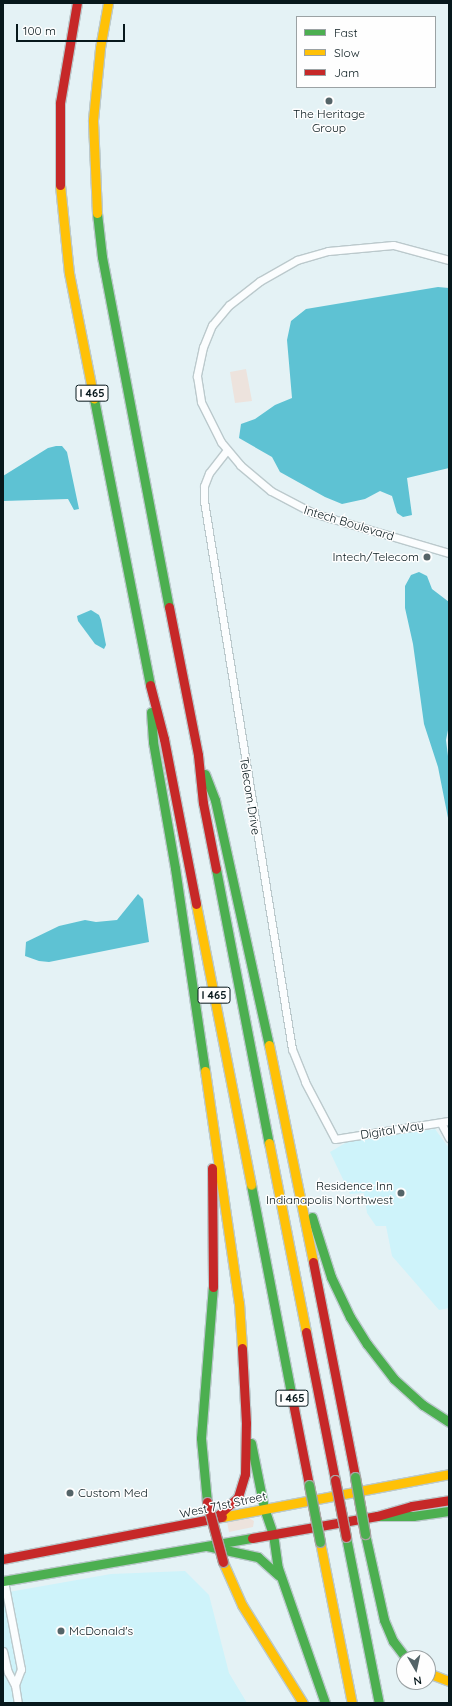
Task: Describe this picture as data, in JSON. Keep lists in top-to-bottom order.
{
  "streets": {
    "main road": ["I 465", "West 71st Street"],
    "street": ["Intech Boulevard", "Telecom Drive", "Digital Way"]
  },
  "crossings": [
    ["Intech Boulevard", "Telecom Drive"],
    ["Telecom Drive", "Digital Way"]
  ],
  "places": [
    "The Heritage Group",
    "Intech/Telecom",
    "Residence Inn Indianapolis Northwest",
    "Custom Med",
    "McDonald's"
  ],
  "legend": ["Fast", "Slow", "Jam"],
  "scale_bar": "100 m",
  "north": "bottom"
}
